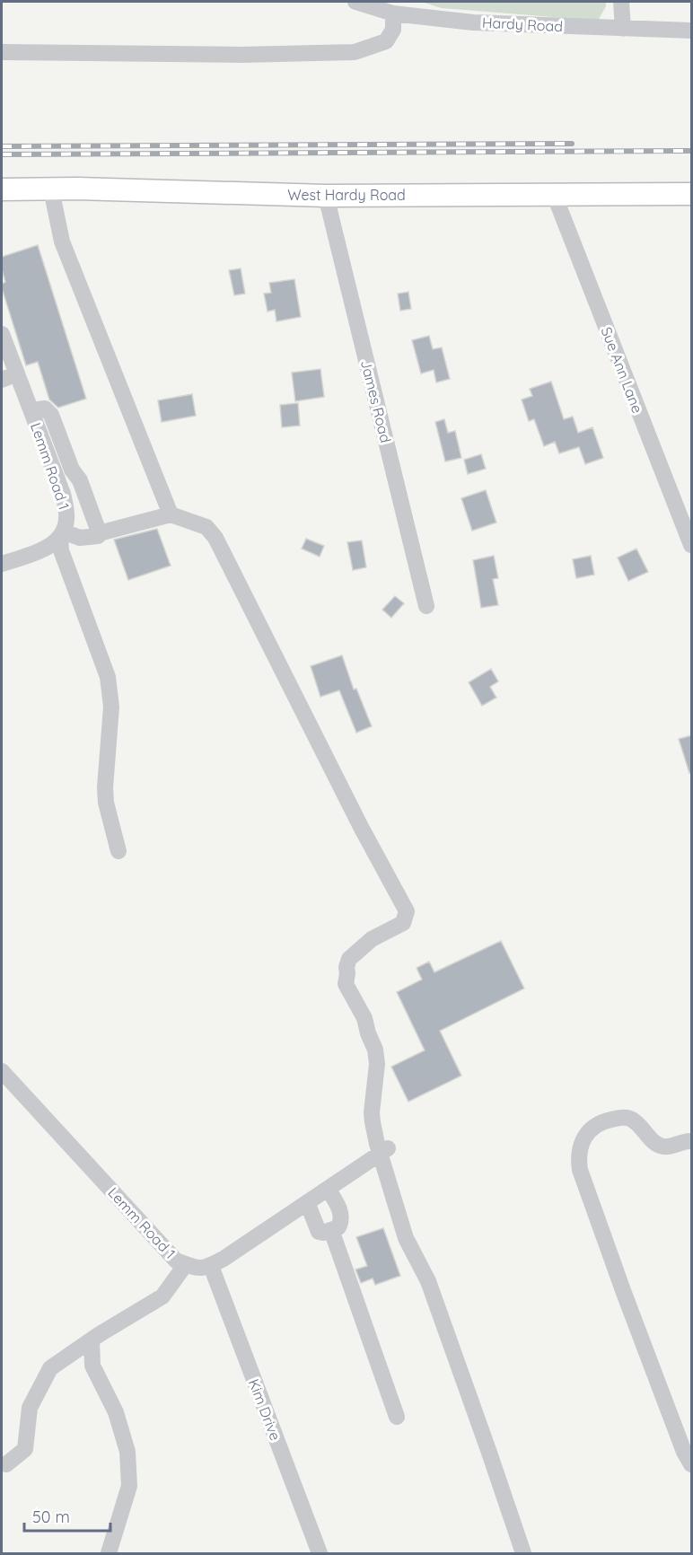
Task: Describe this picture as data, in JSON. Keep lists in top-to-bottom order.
{
  "streets": {
    "main road": ["West Hardy Road"],
    "street": [
      "Hardy Road",
      "Sue Ann Lane",
      "James Road",
      "Lemm Road 1",
      "Kim Drive"
    ]
  },
  "crossings": [
    ["West Hardy Road", "Sue Ann Lane"],
    ["West Hardy Road", "James Road"],
    ["Lemm Road 1", "Kim Drive"]
  ],
  "scale_bar": "50 m"
}
